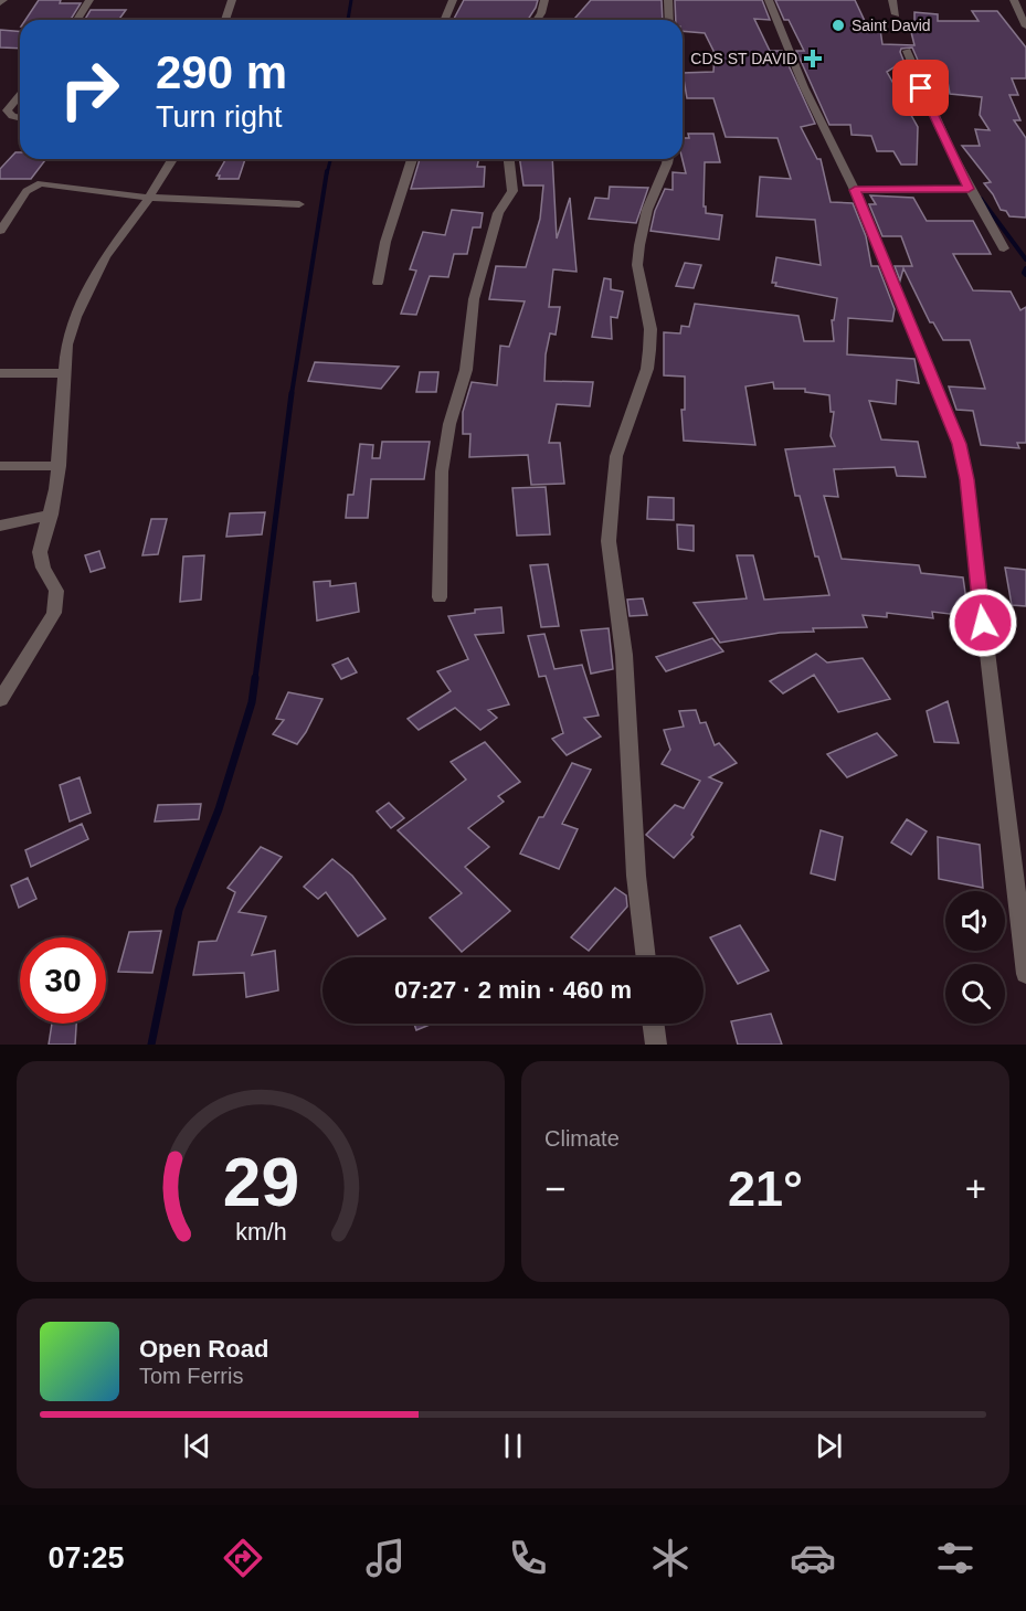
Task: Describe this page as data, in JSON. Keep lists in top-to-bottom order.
{
  "places": {
    "other": ["Saint David"],
    "health": ["CDS ST DAVID"]
  },
  "page": {
    "turn": ["290 m", "Turn right"],
    "limit": "30",
    "trip": "07:27 · 2 min · 460 m",
    "tile": "Climate",
    "heat": ["−", "21°", "+"],
    "song": ["Open Road", "Tom Ferris"],
    "tabs": "07:25",
    "gauge": ["29", "km/h"]
  }
}
